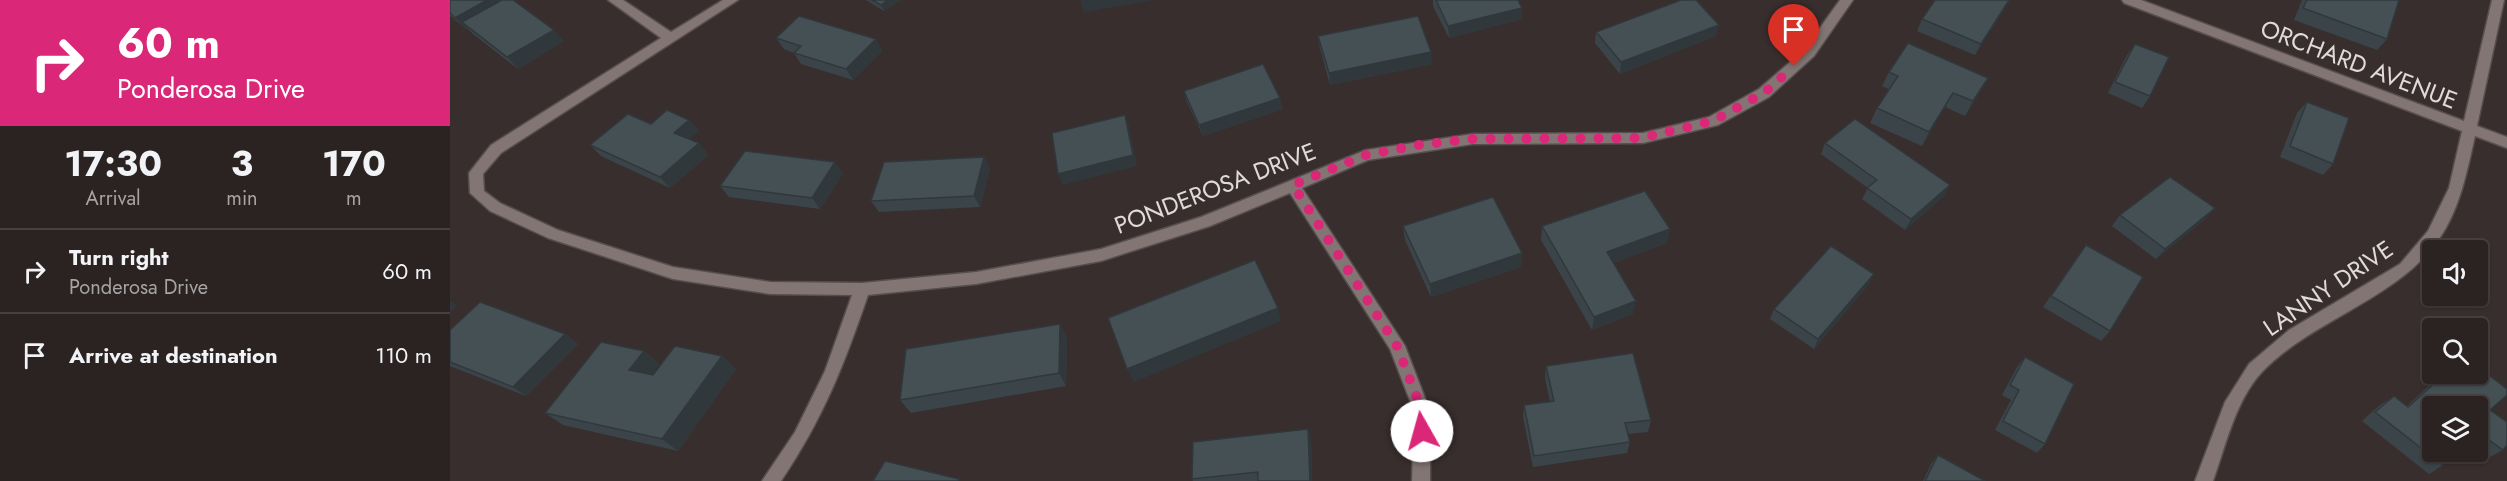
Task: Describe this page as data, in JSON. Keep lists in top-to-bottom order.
{
  "streets": {
    "street": ["ORCHARD AVENUE", "PONDEROSA DRIVE", "LANNY DRIVE"]
  },
  "crossings": [
    ["ORCHARD AVENUE", "LANNY DRIVE"]
  ],
  "page": {
    "turn": ["60 m", "Ponderosa Drive"],
    "eta": [
      "17:30",
      "Arrival",
      "3",
      "min",
      "170",
      "m"
    ],
    "list": [
      {
        "name": "Turn right",
        "note": "Ponderosa Drive",
        "value": "60 m"
      },
      {
        "name": "Arrive at destination",
        "value": "110 m"
      }
    ]
  }
}
